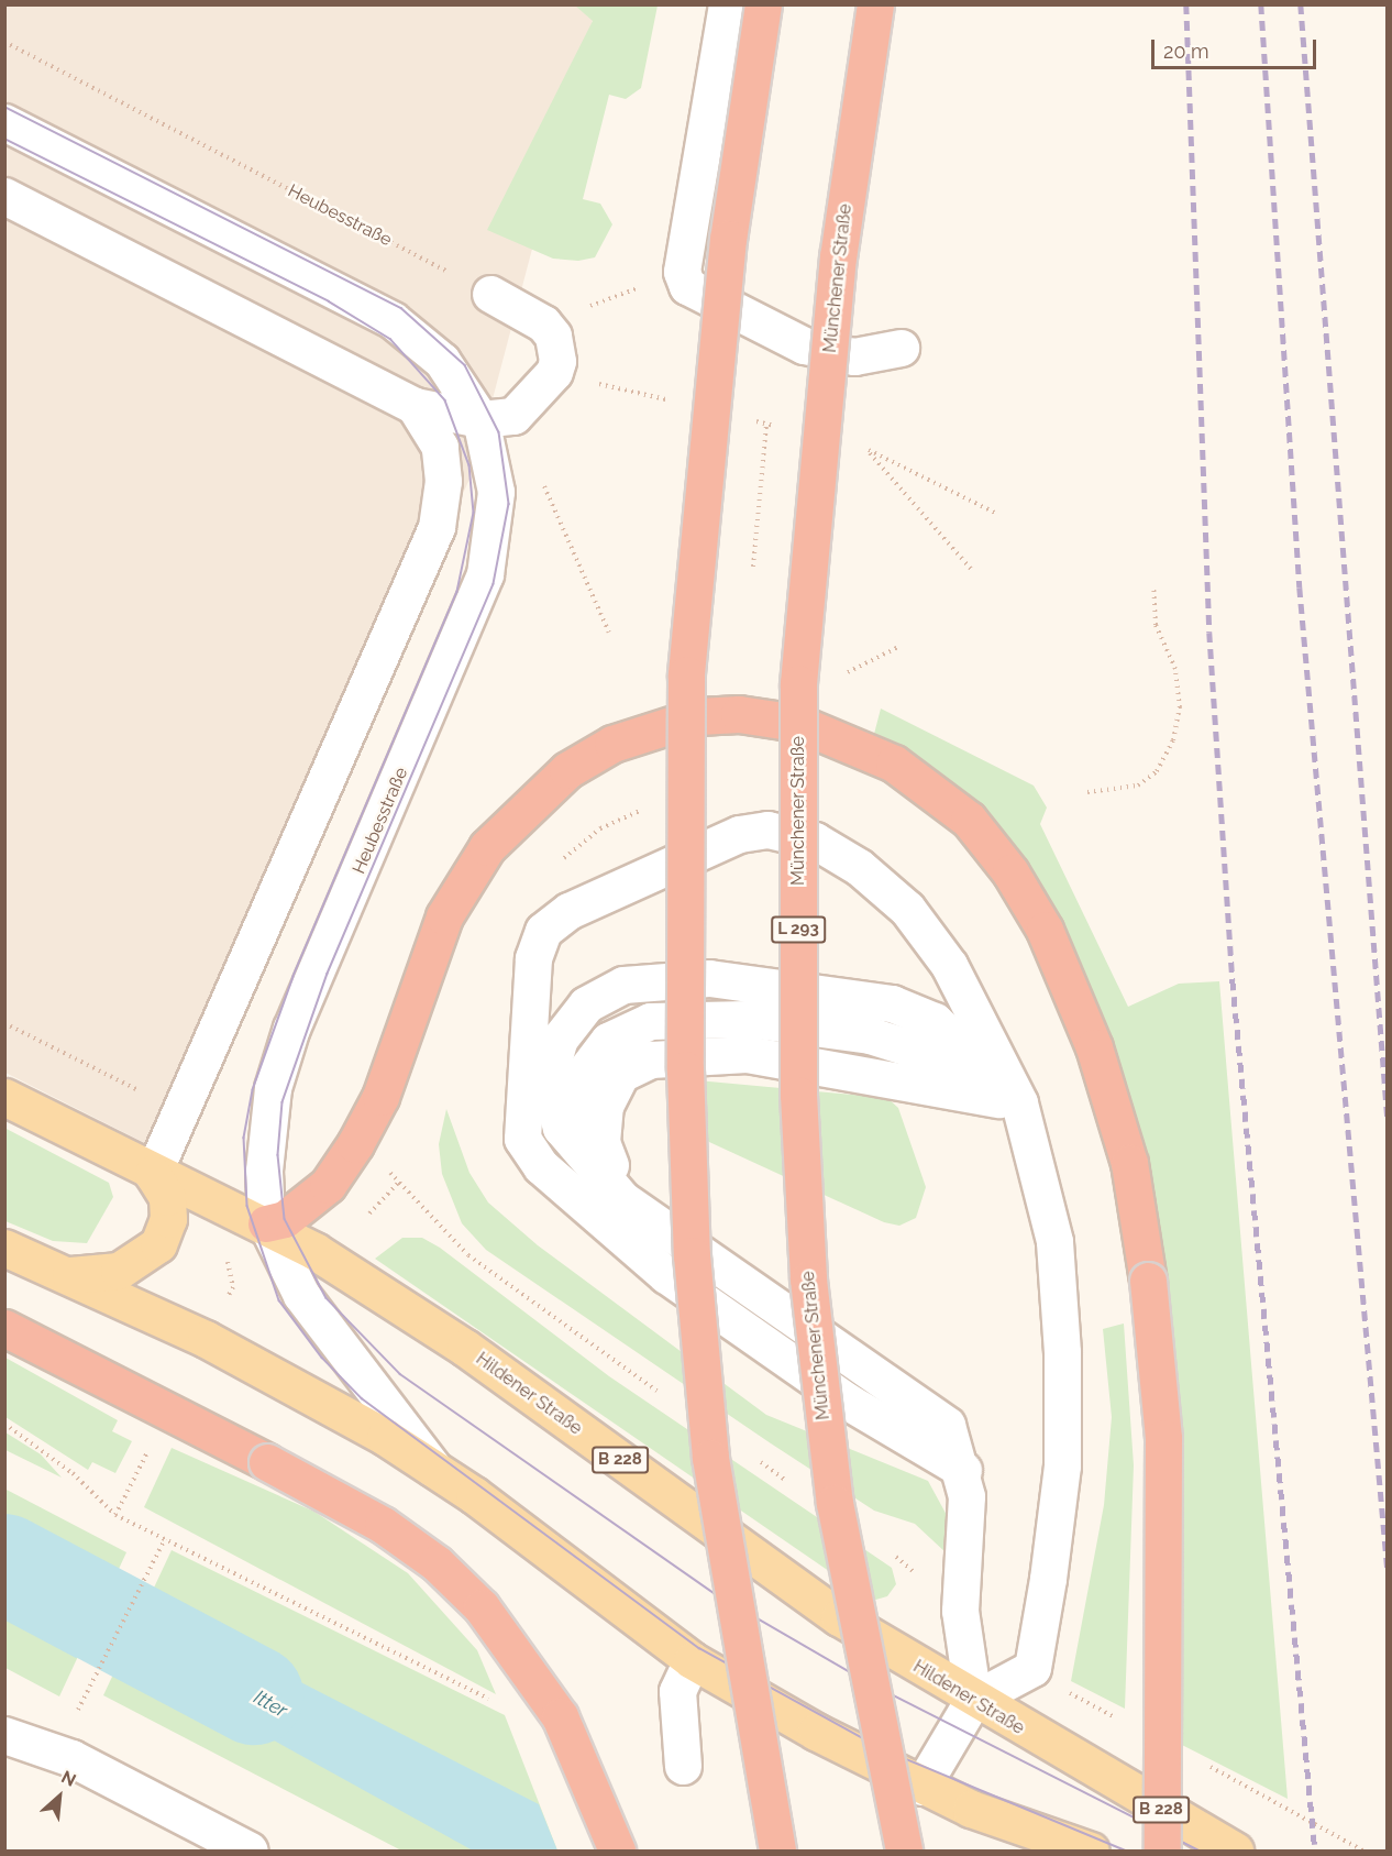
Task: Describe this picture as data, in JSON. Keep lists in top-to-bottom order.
{
  "streets": {
    "highway": ["Münchener Straße", "L 293"],
    "main road": ["Hildener Straße", "B 228"],
    "street": ["Heubesstraße"]
  },
  "crossings": [
    ["Heubesstraße", "Hildener Straße"]
  ],
  "water": ["Itter"],
  "scale_bar": "20 m",
  "north": "top right"
}
